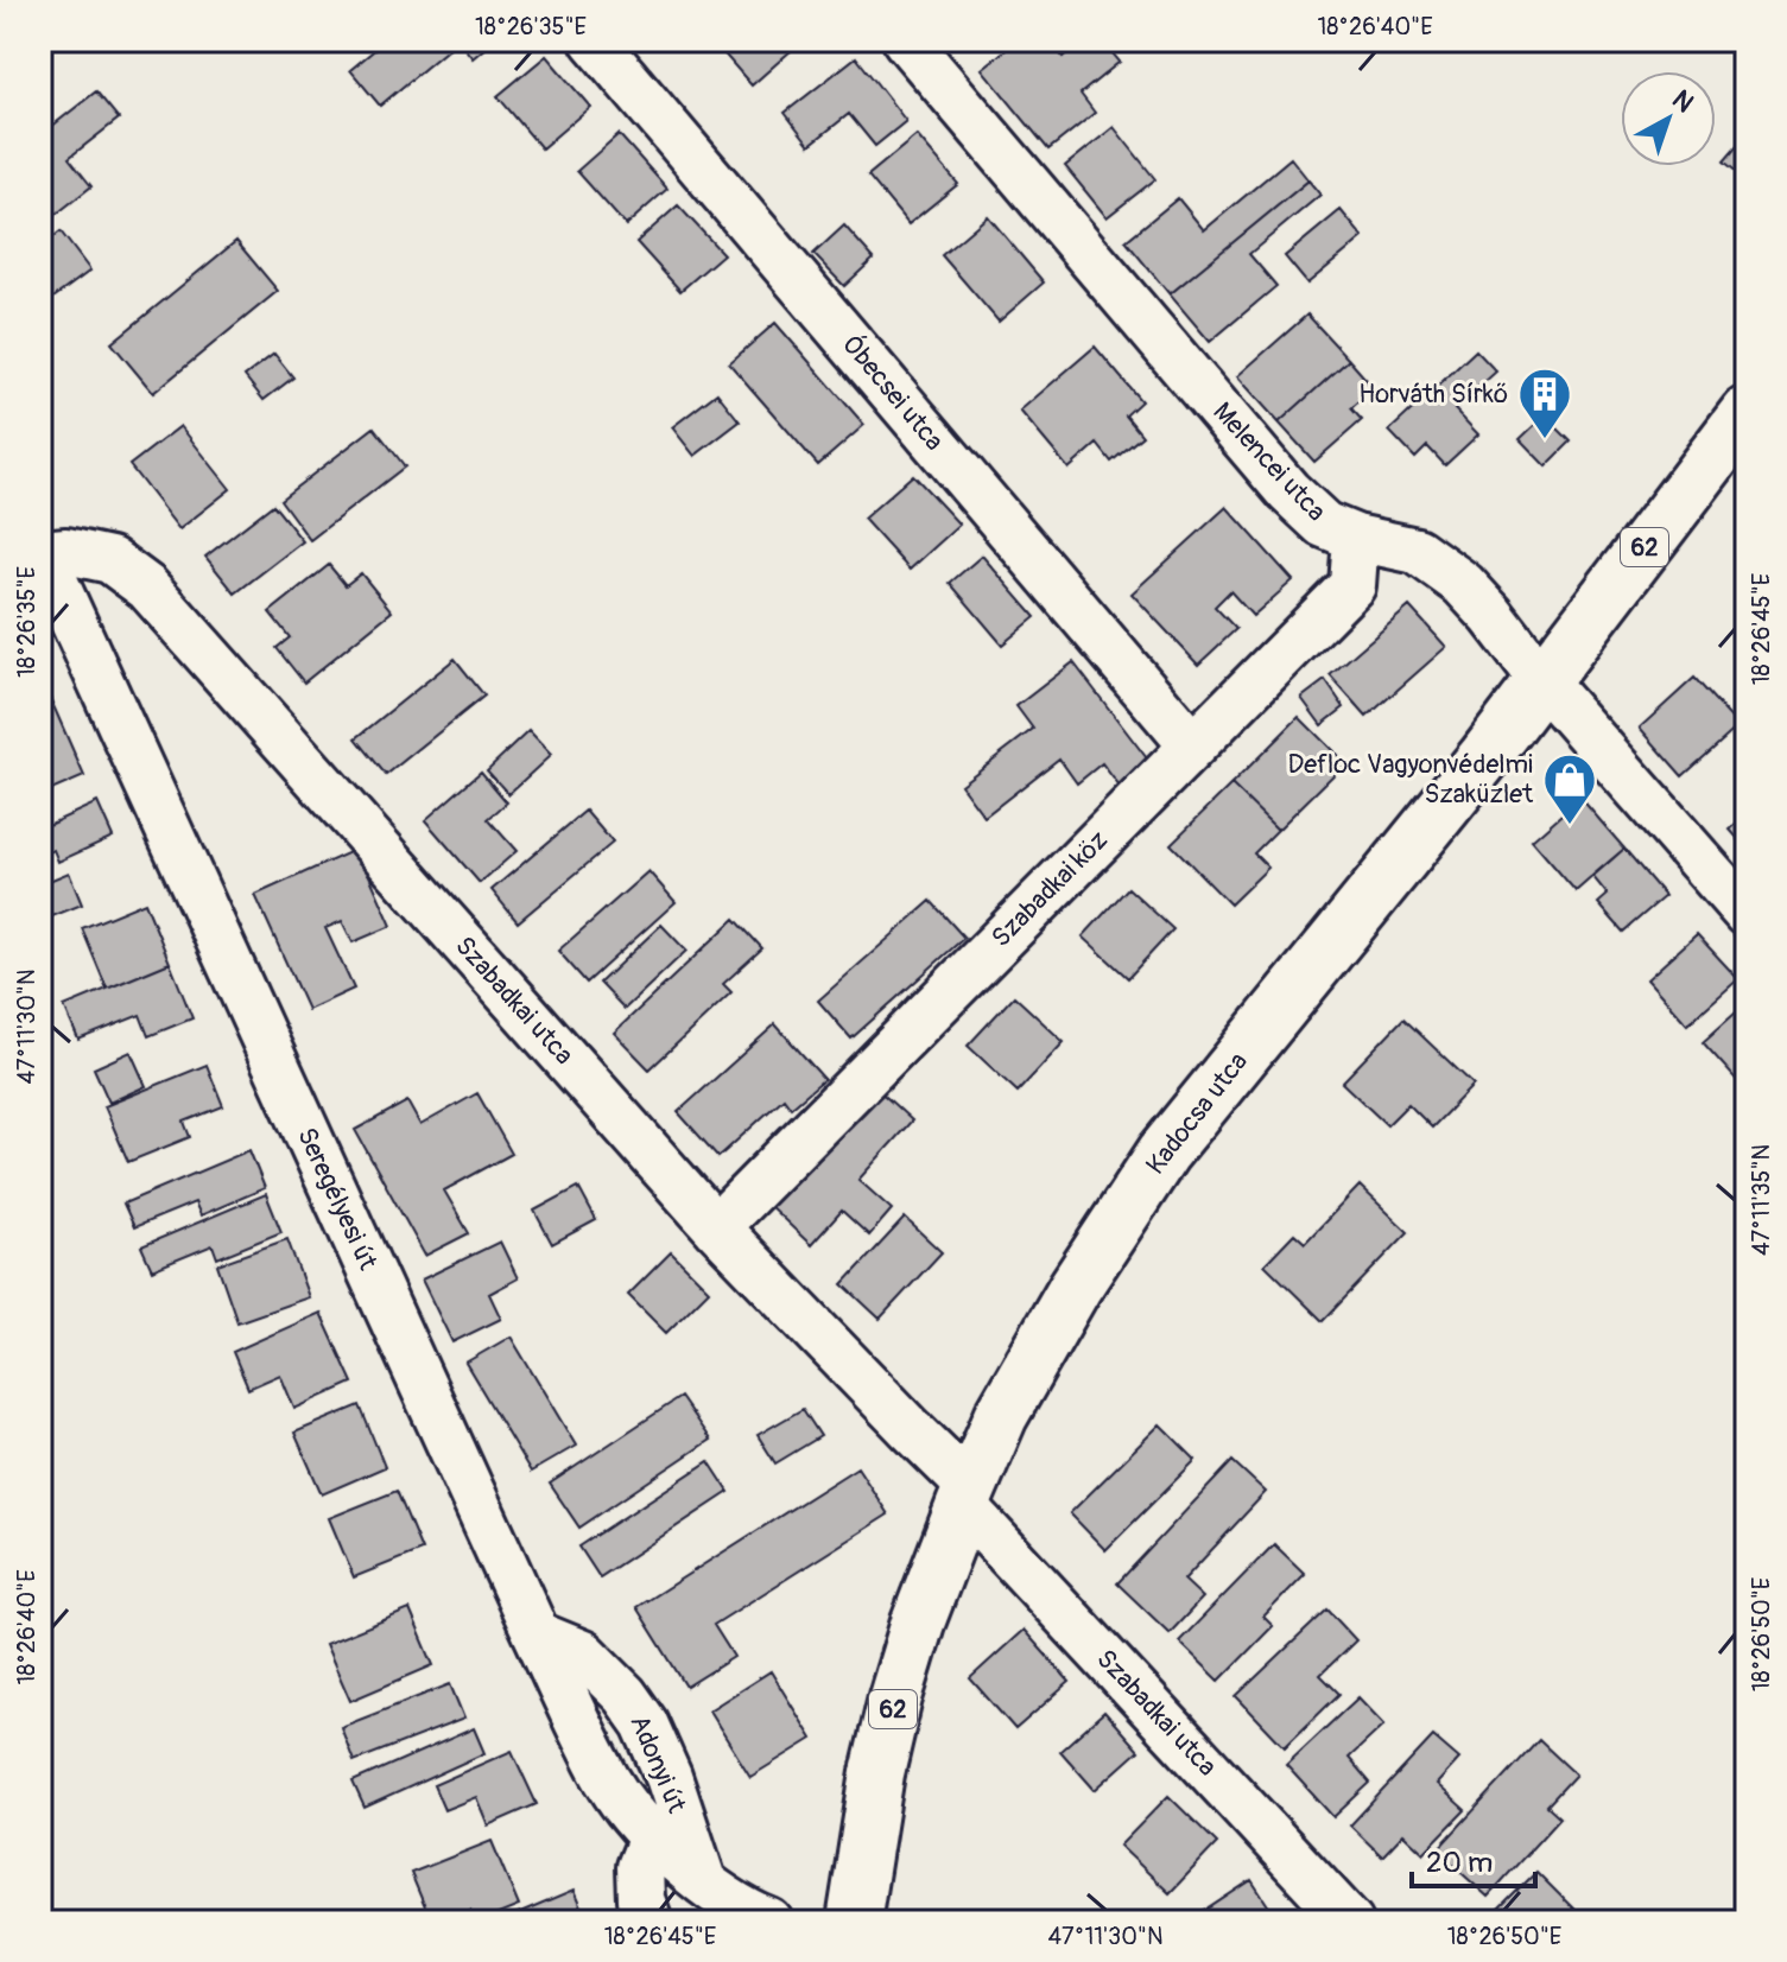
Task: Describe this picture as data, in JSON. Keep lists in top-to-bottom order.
{
  "streets": {
    "main road": ["62", "Kadocsa utca"],
    "street": [
      "Óbecsei utca",
      "Melencei utca",
      "Szabadkai köz",
      "Szabadkai utca",
      "Seregélyesi út",
      "Adonyi út"
    ]
  },
  "crossings": [
    ["Óbecsei utca", "Szabadkai köz"],
    ["Melencei utca", "Szabadkai köz"],
    ["Melencei utca", "Kadocsa utca"],
    ["Szabadkai köz", "Szabadkai utca"],
    ["Szabadkai utca", "Kadocsa utca"],
    ["Szabadkai utca", "Seregélyesi út"],
    ["Seregélyesi út", "Adonyi út"]
  ],
  "places": {
    "building": ["Horváth Sírkő"],
    "shop": ["Defloc Vagyonvédelmi Szaküzlet"]
  },
  "scale_bar": "20 m",
  "north": "top right",
  "coordinates": [
    "18°26'35\"E",
    "18°26'40\"E",
    "18°26'45\"E",
    "47°11'30\"N",
    "47°11'35\"N",
    "18°26'50\"E"
  ]
}
